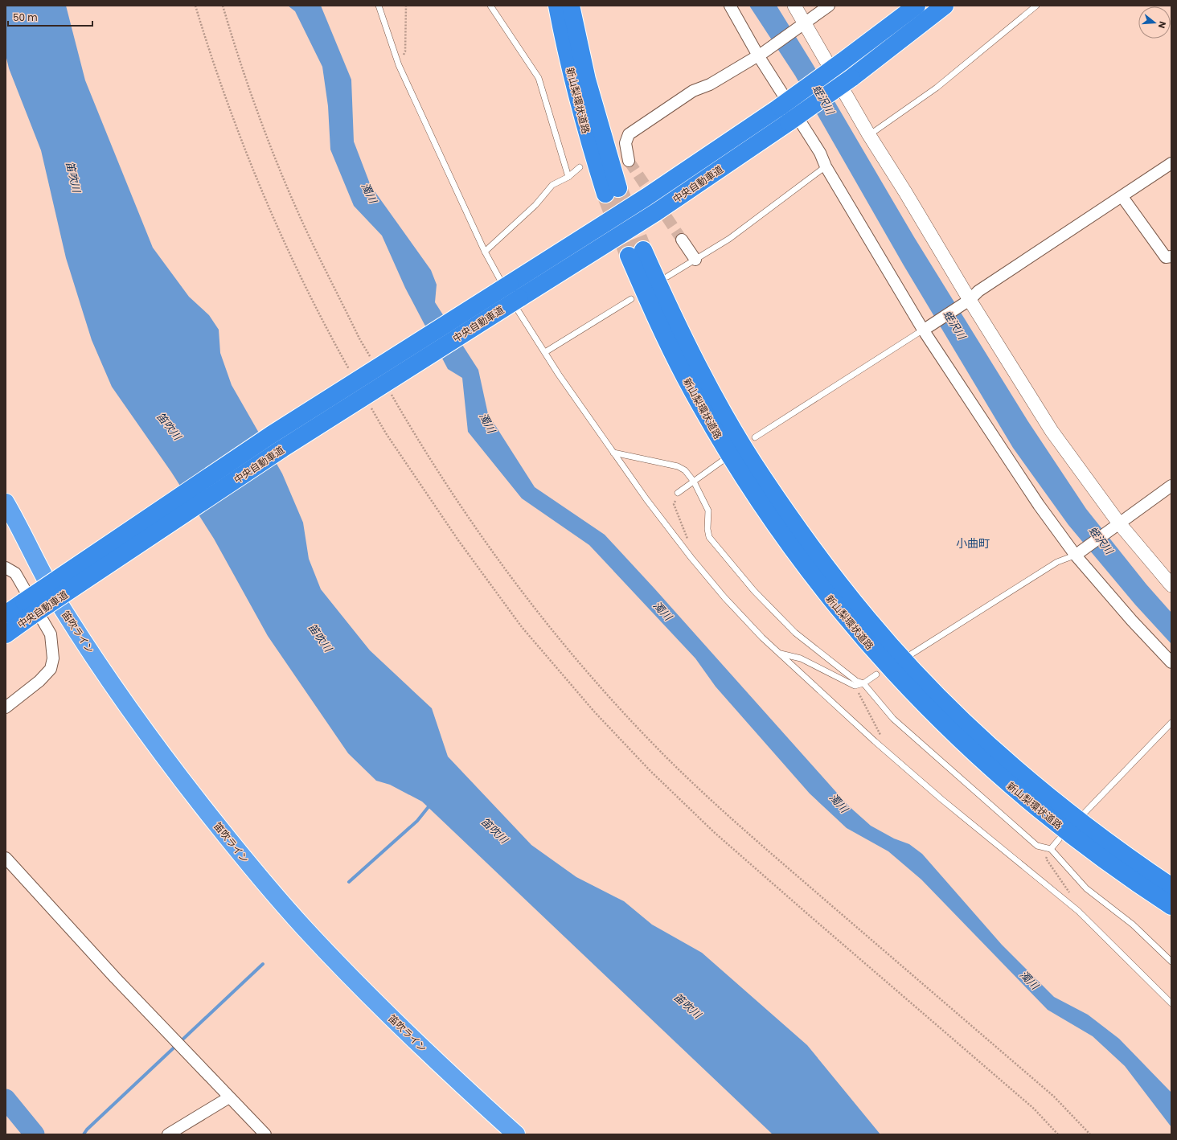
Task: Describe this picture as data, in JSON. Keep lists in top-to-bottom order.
{
  "streets": {
    "highway": ["新山梨環状道路", "中央自動車道", "笛吹ライン"]
  },
  "districts": ["小曲町"],
  "water": ["蛭沢川", "笛吹川", "濁川"],
  "scale_bar": "50 m",
  "north": "right"
}
